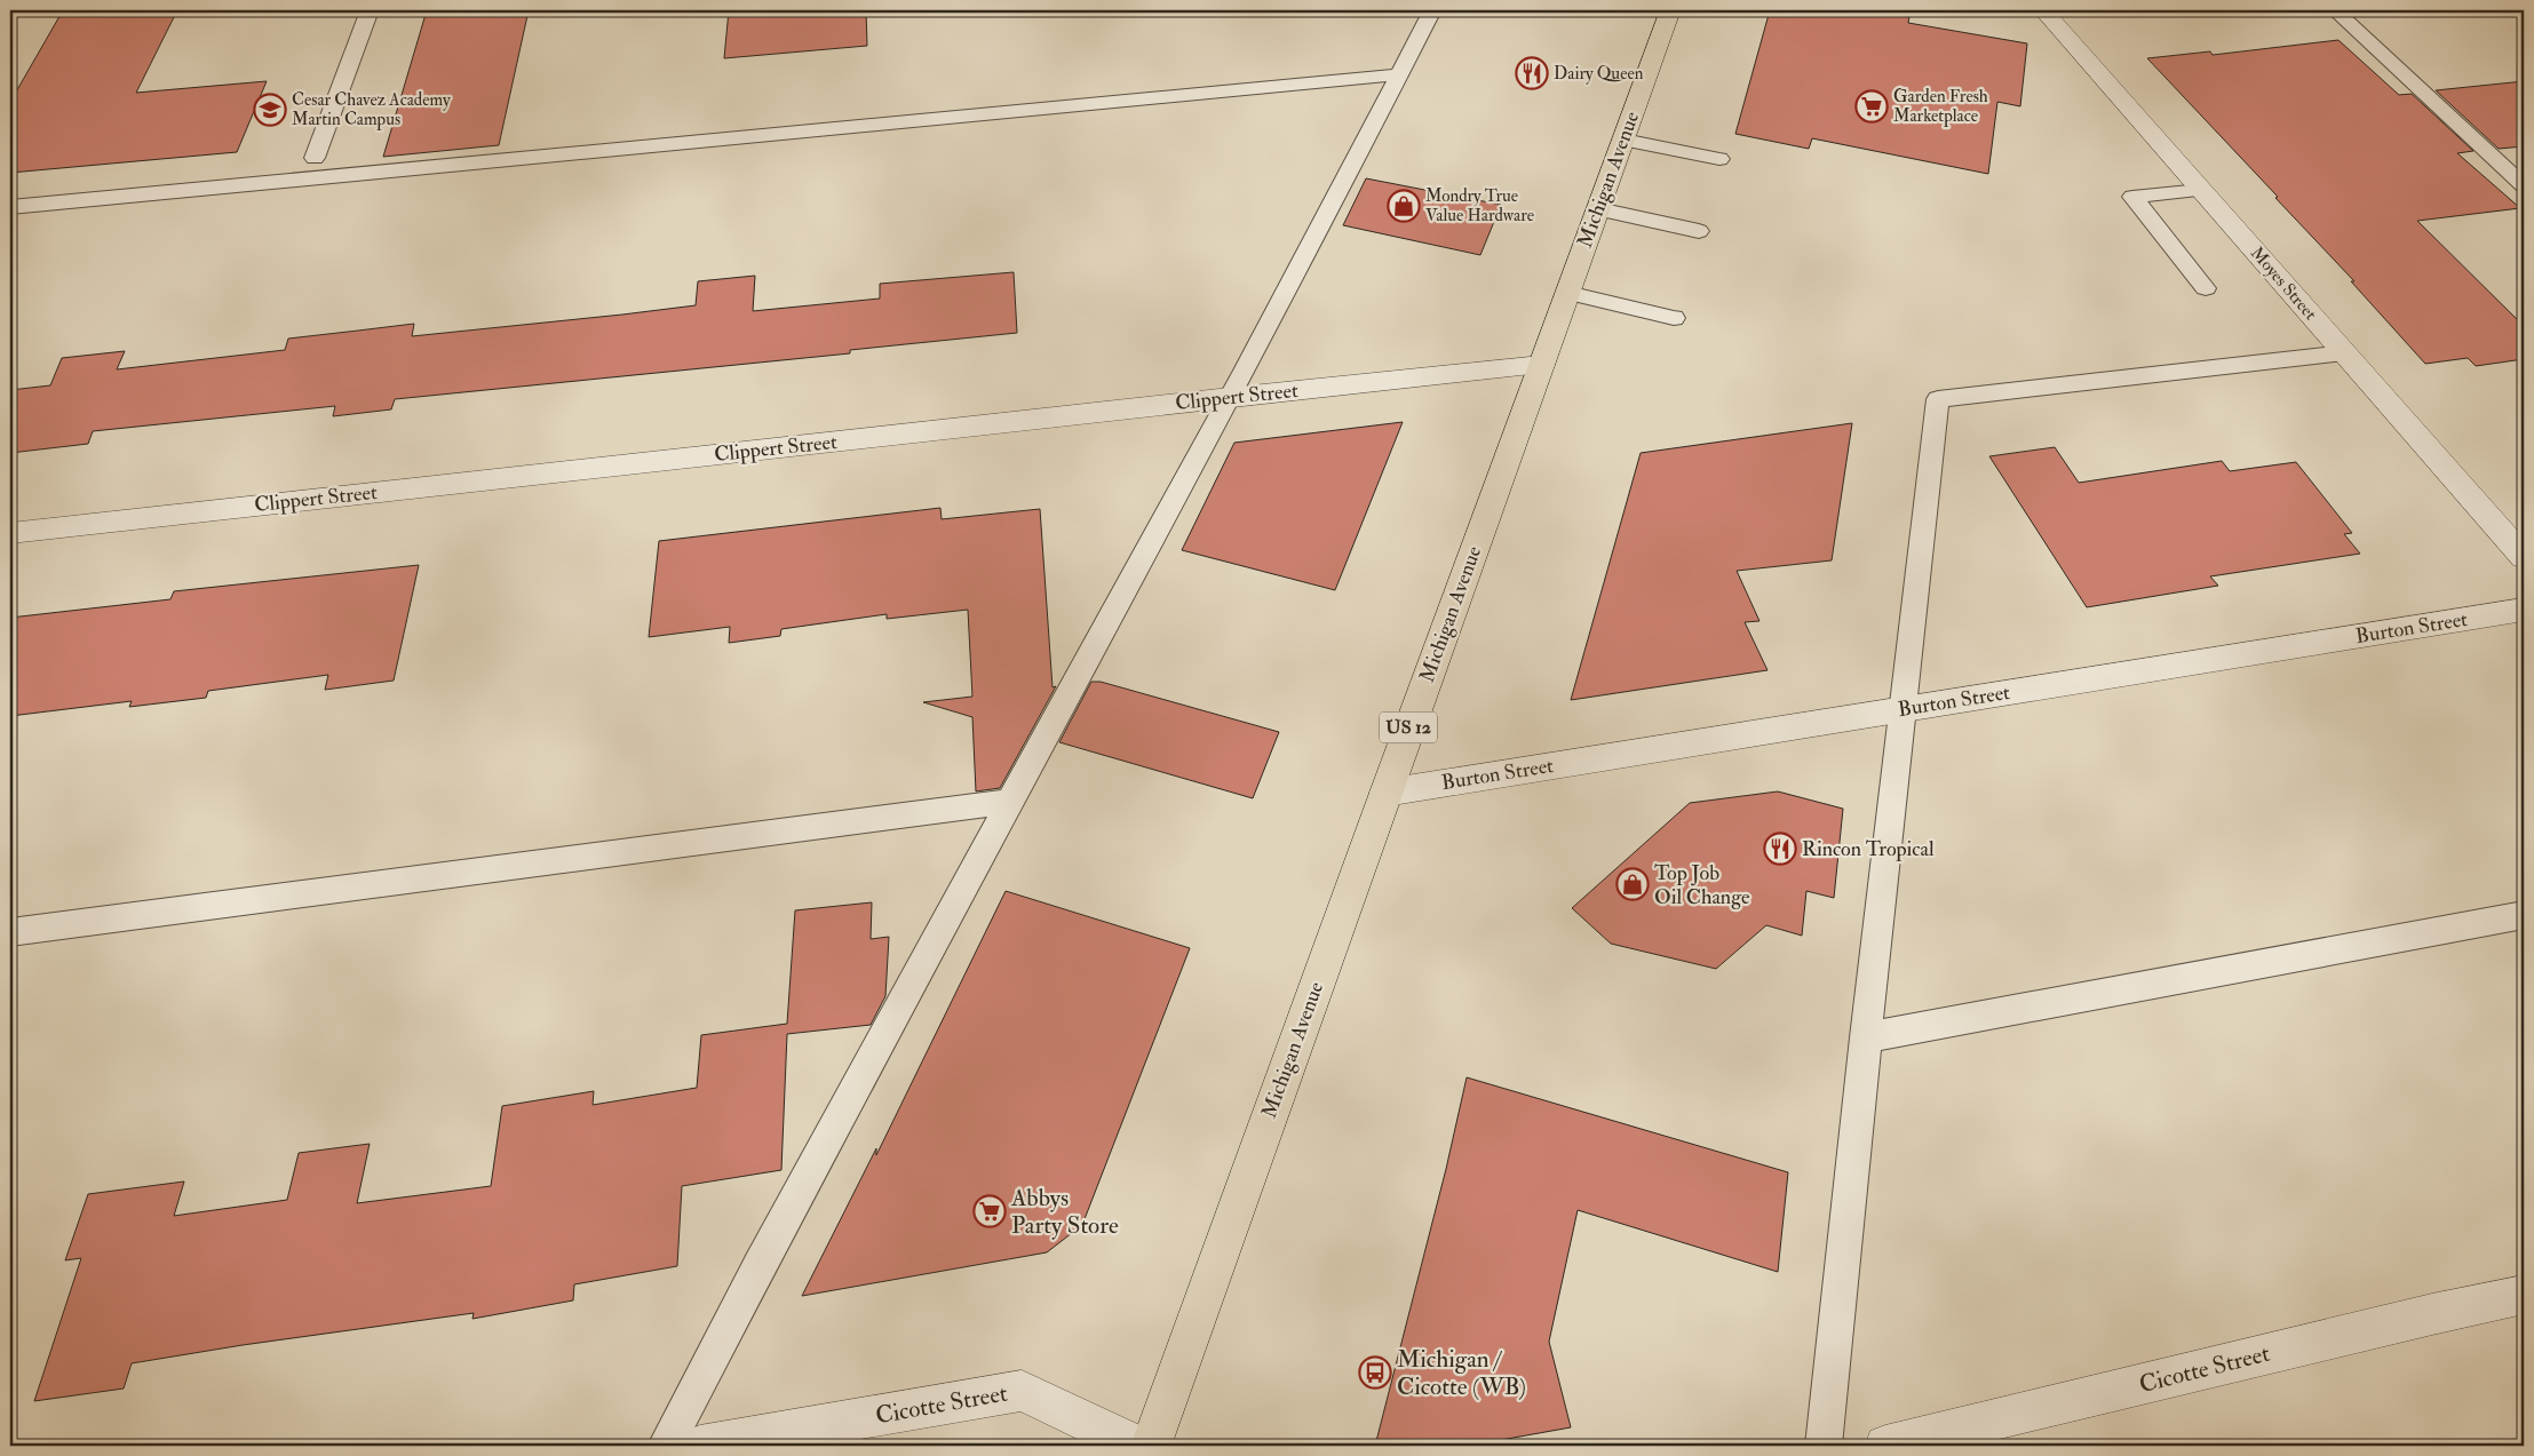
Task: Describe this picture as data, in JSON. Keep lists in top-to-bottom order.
{
  "streets": {
    "main road": ["Michigan Avenue", "US 12"],
    "street": [
      "Moyes Street",
      "Clippert Street",
      "Burton Street",
      "Cicotte Street"
    ]
  },
  "crossings": [
    ["Michigan Avenue", "Clippert Street"],
    ["Michigan Avenue", "Burton Street"]
  ],
  "places": {
    "restaurant": ["Dairy Queen", "Rincon Tropical"],
    "supermarket": ["Garden Fresh Marketplace", "Abbys Party Store"],
    "school or university": ["Cesar Chavez Academy Martin Campus"],
    "shop": ["Mondry True Value Hardware", "Top Job Oil Change"],
    "bus stop": ["Michigan / Cicotte (WB)"]
  }
}
